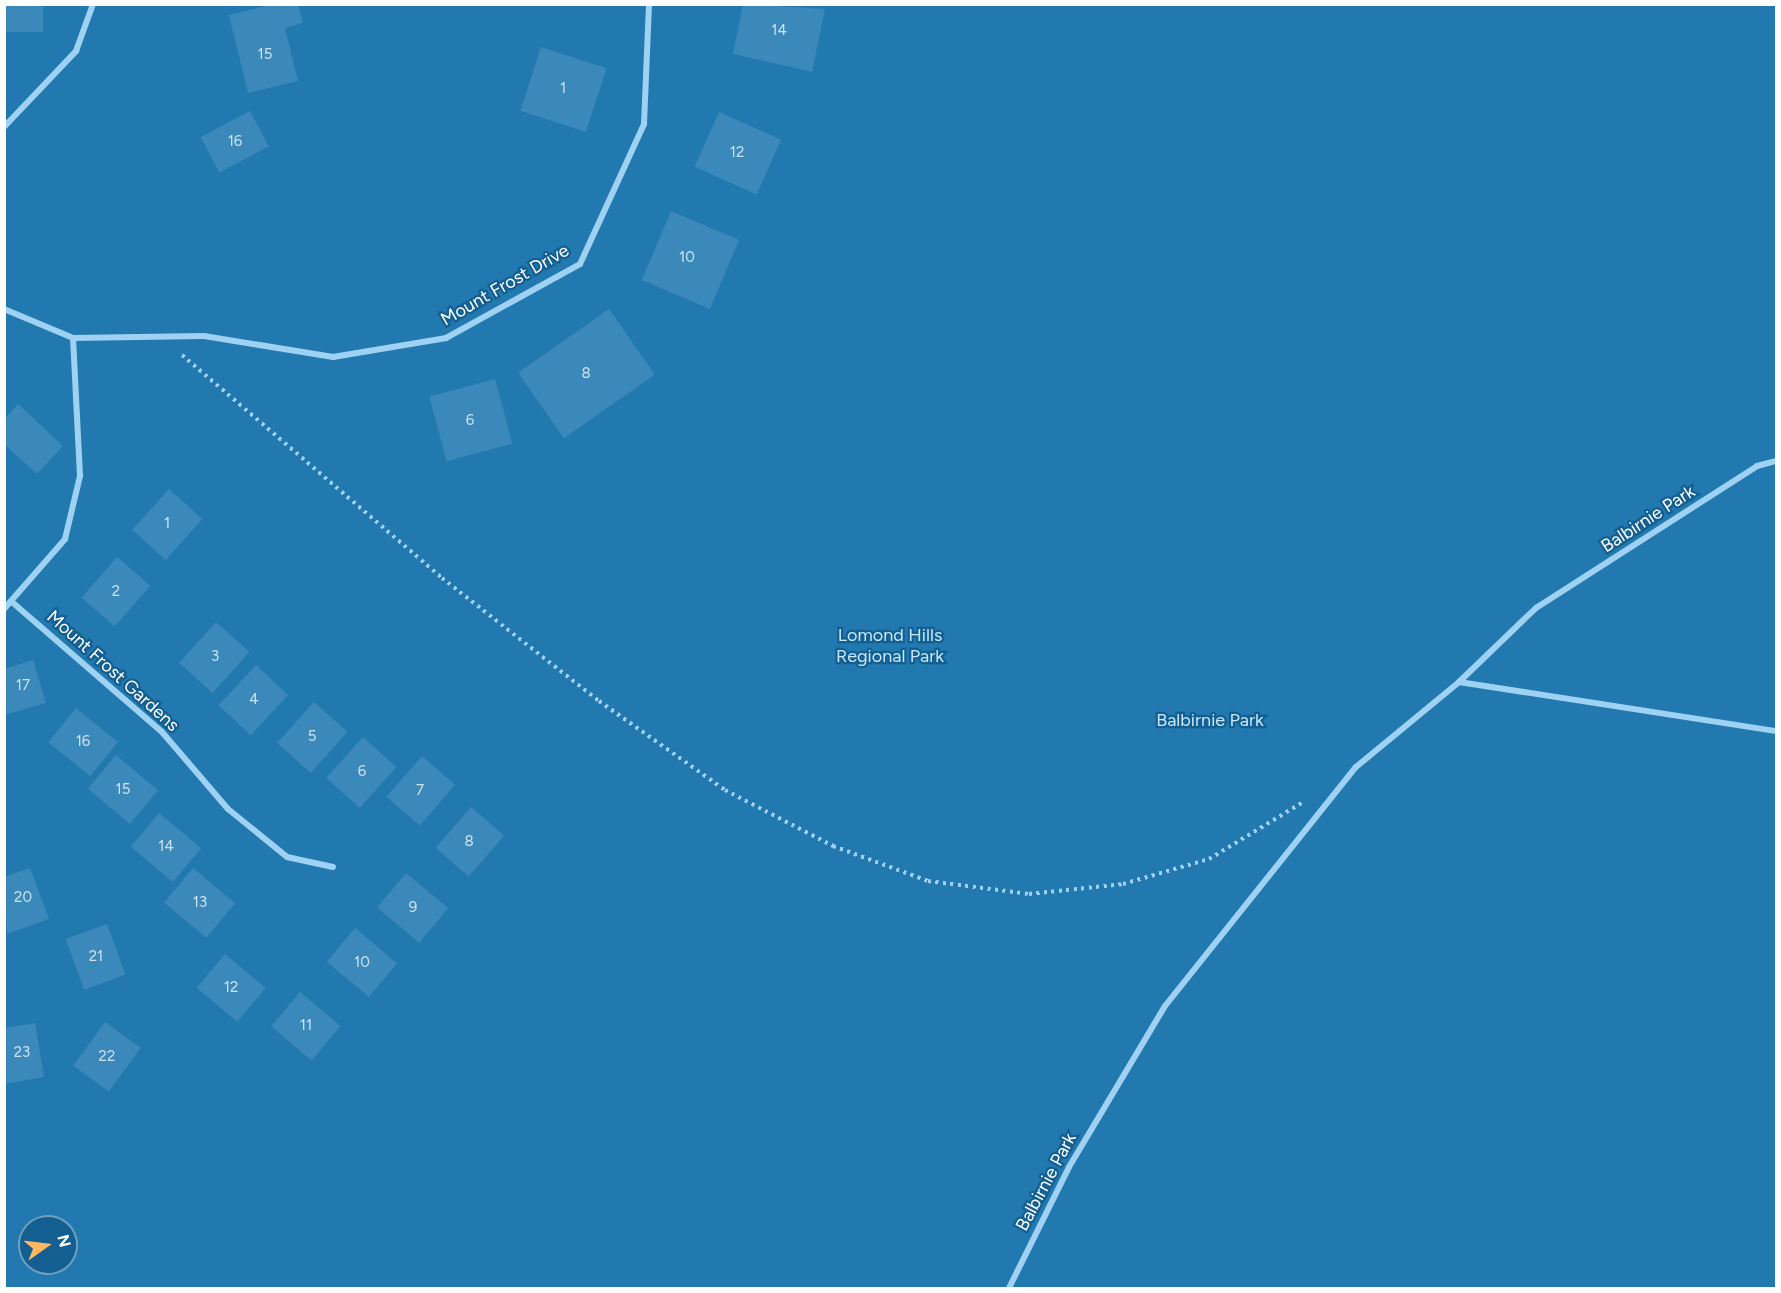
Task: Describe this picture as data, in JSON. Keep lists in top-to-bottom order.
{
  "streets": {
    "street": ["Mount Frost Drive", "Balbirnie Park", "Mount Frost Gardens"]
  },
  "parks": ["Lomond Hills Regional Park", "Balbirnie Park"],
  "house_numbers": [
    "14",
    "15",
    "1",
    "16",
    "12",
    "10",
    "8",
    "6",
    "1",
    "2",
    "3",
    "17",
    "4",
    "5",
    "16",
    "6",
    "15",
    "7",
    "8",
    "14",
    "20",
    "13",
    "9",
    "21",
    "10",
    "12",
    "11",
    "23",
    "22"
  ],
  "north": "right"
}
